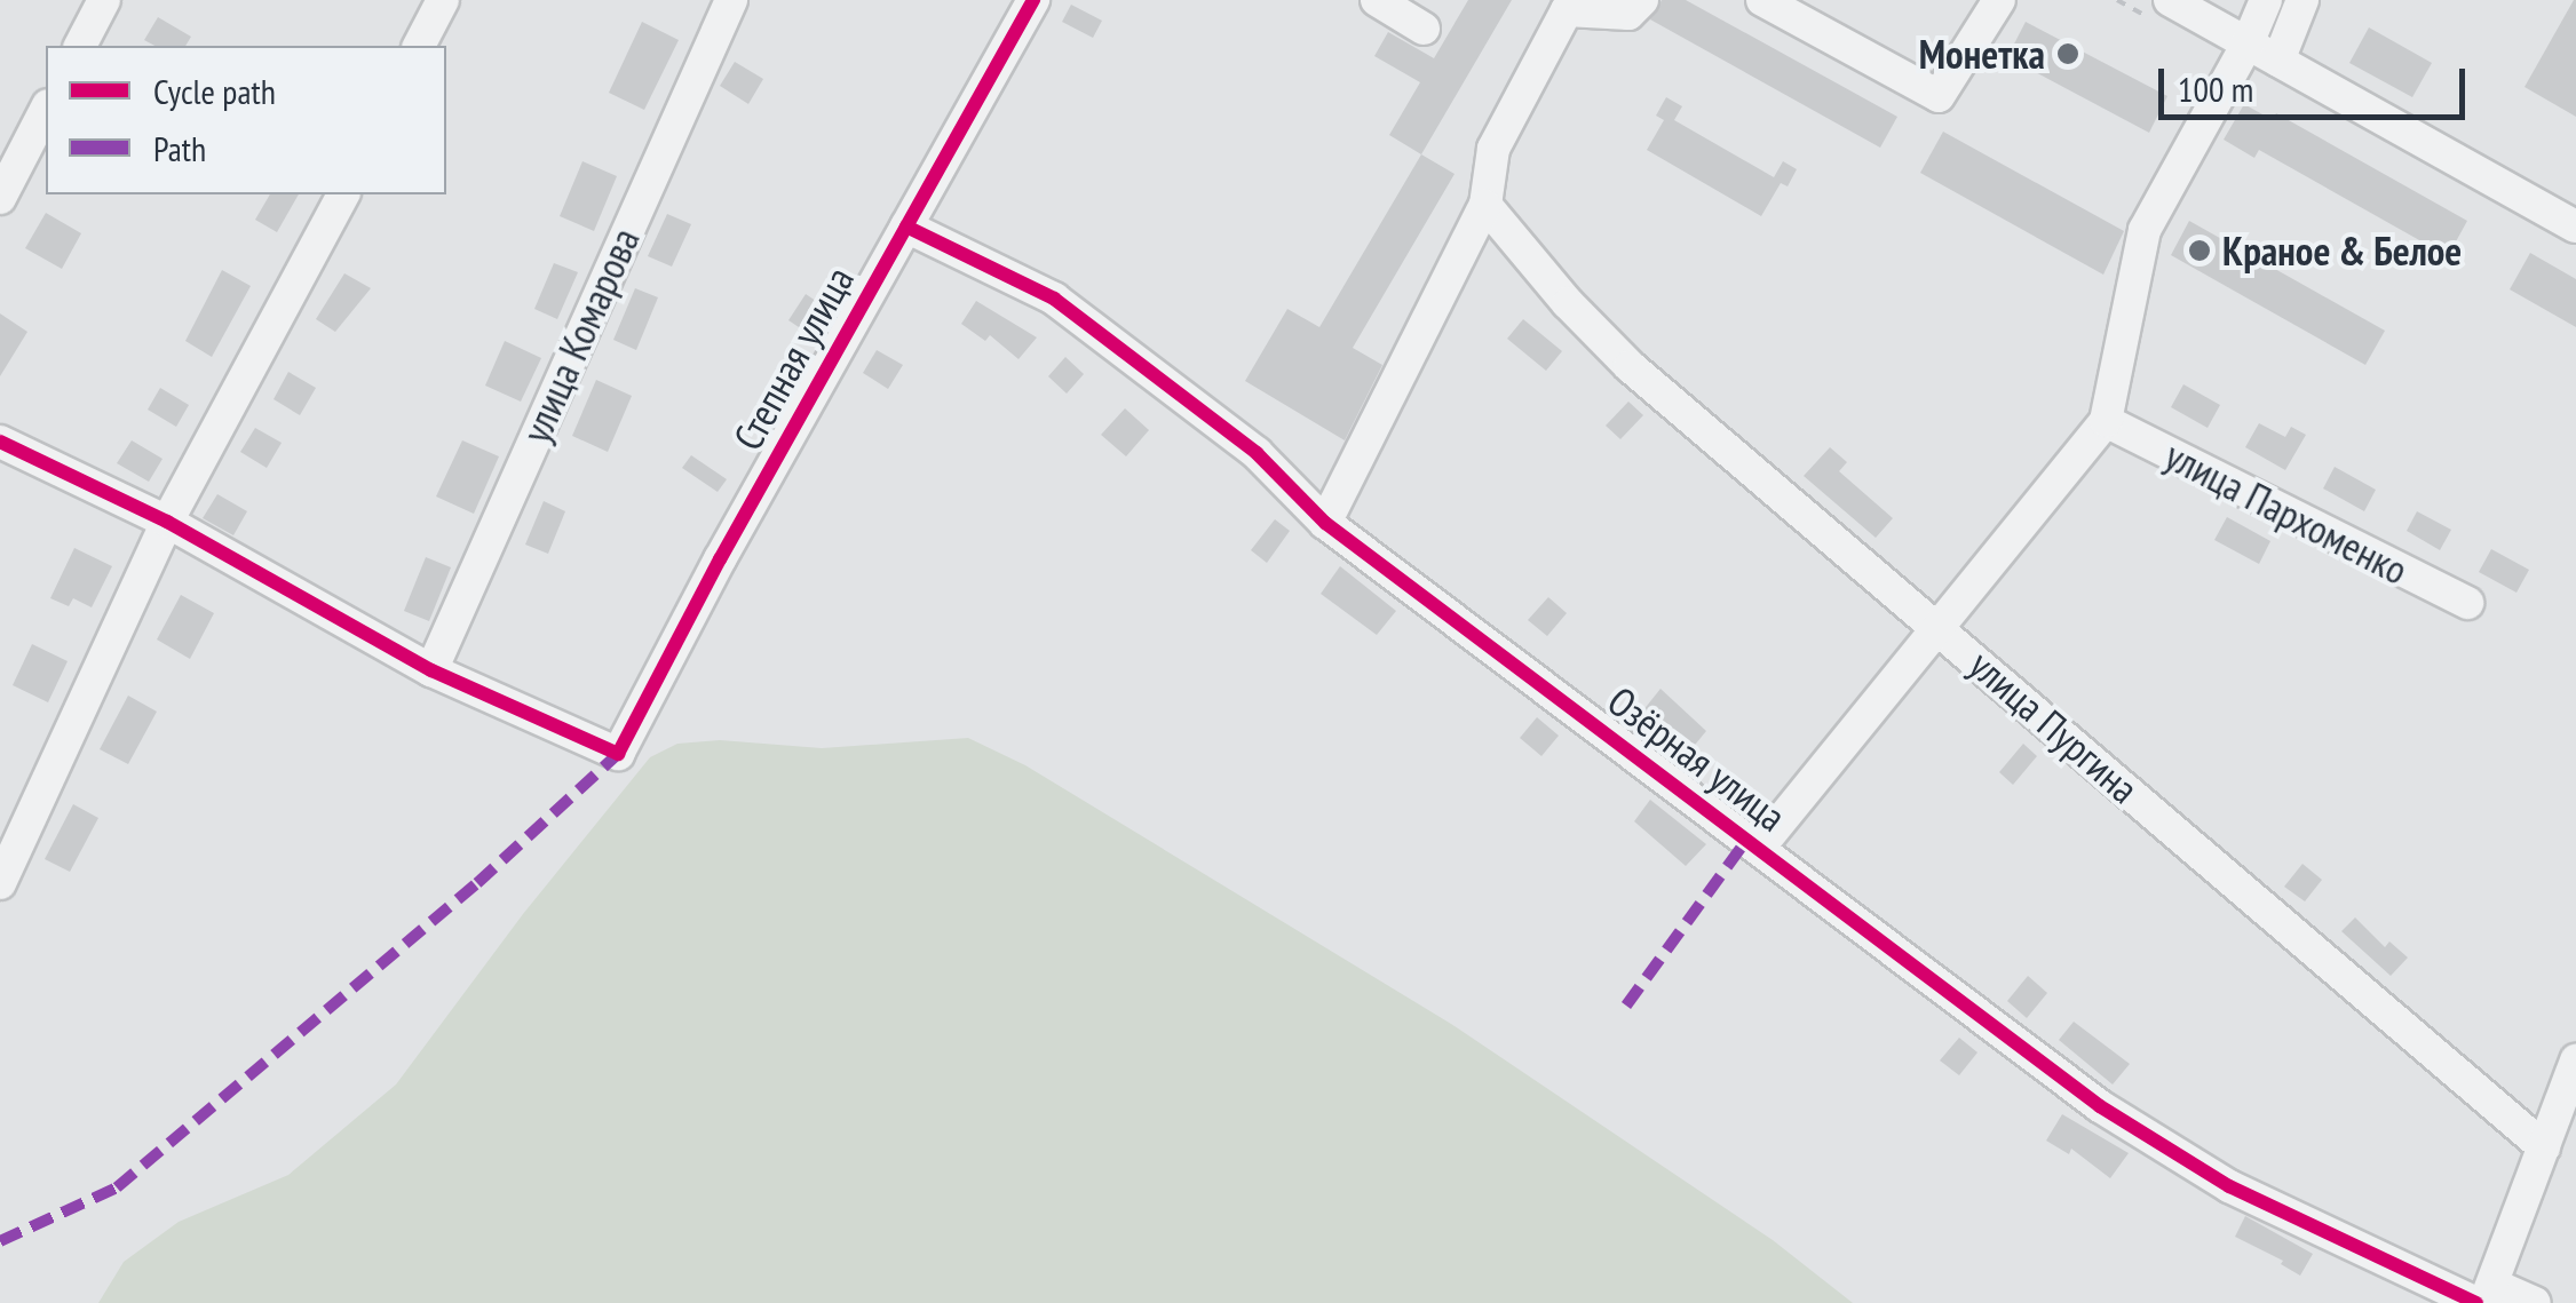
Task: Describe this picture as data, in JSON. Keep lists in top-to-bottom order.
{
  "streets": {
    "street": [
      "улица Комарова",
      "Степная улица",
      "улица Пархоменко",
      "улица Пургина",
      "Озёрная улица"
    ]
  },
  "crossings": [
    ["улица Комарова", "Степная улица"],
    ["Степная улица", "Озёрная улица"]
  ],
  "places": ["Монетка", "Краное & Белое"],
  "legend": ["Cycle path", "Path"],
  "scale_bar": "100 m"
}
